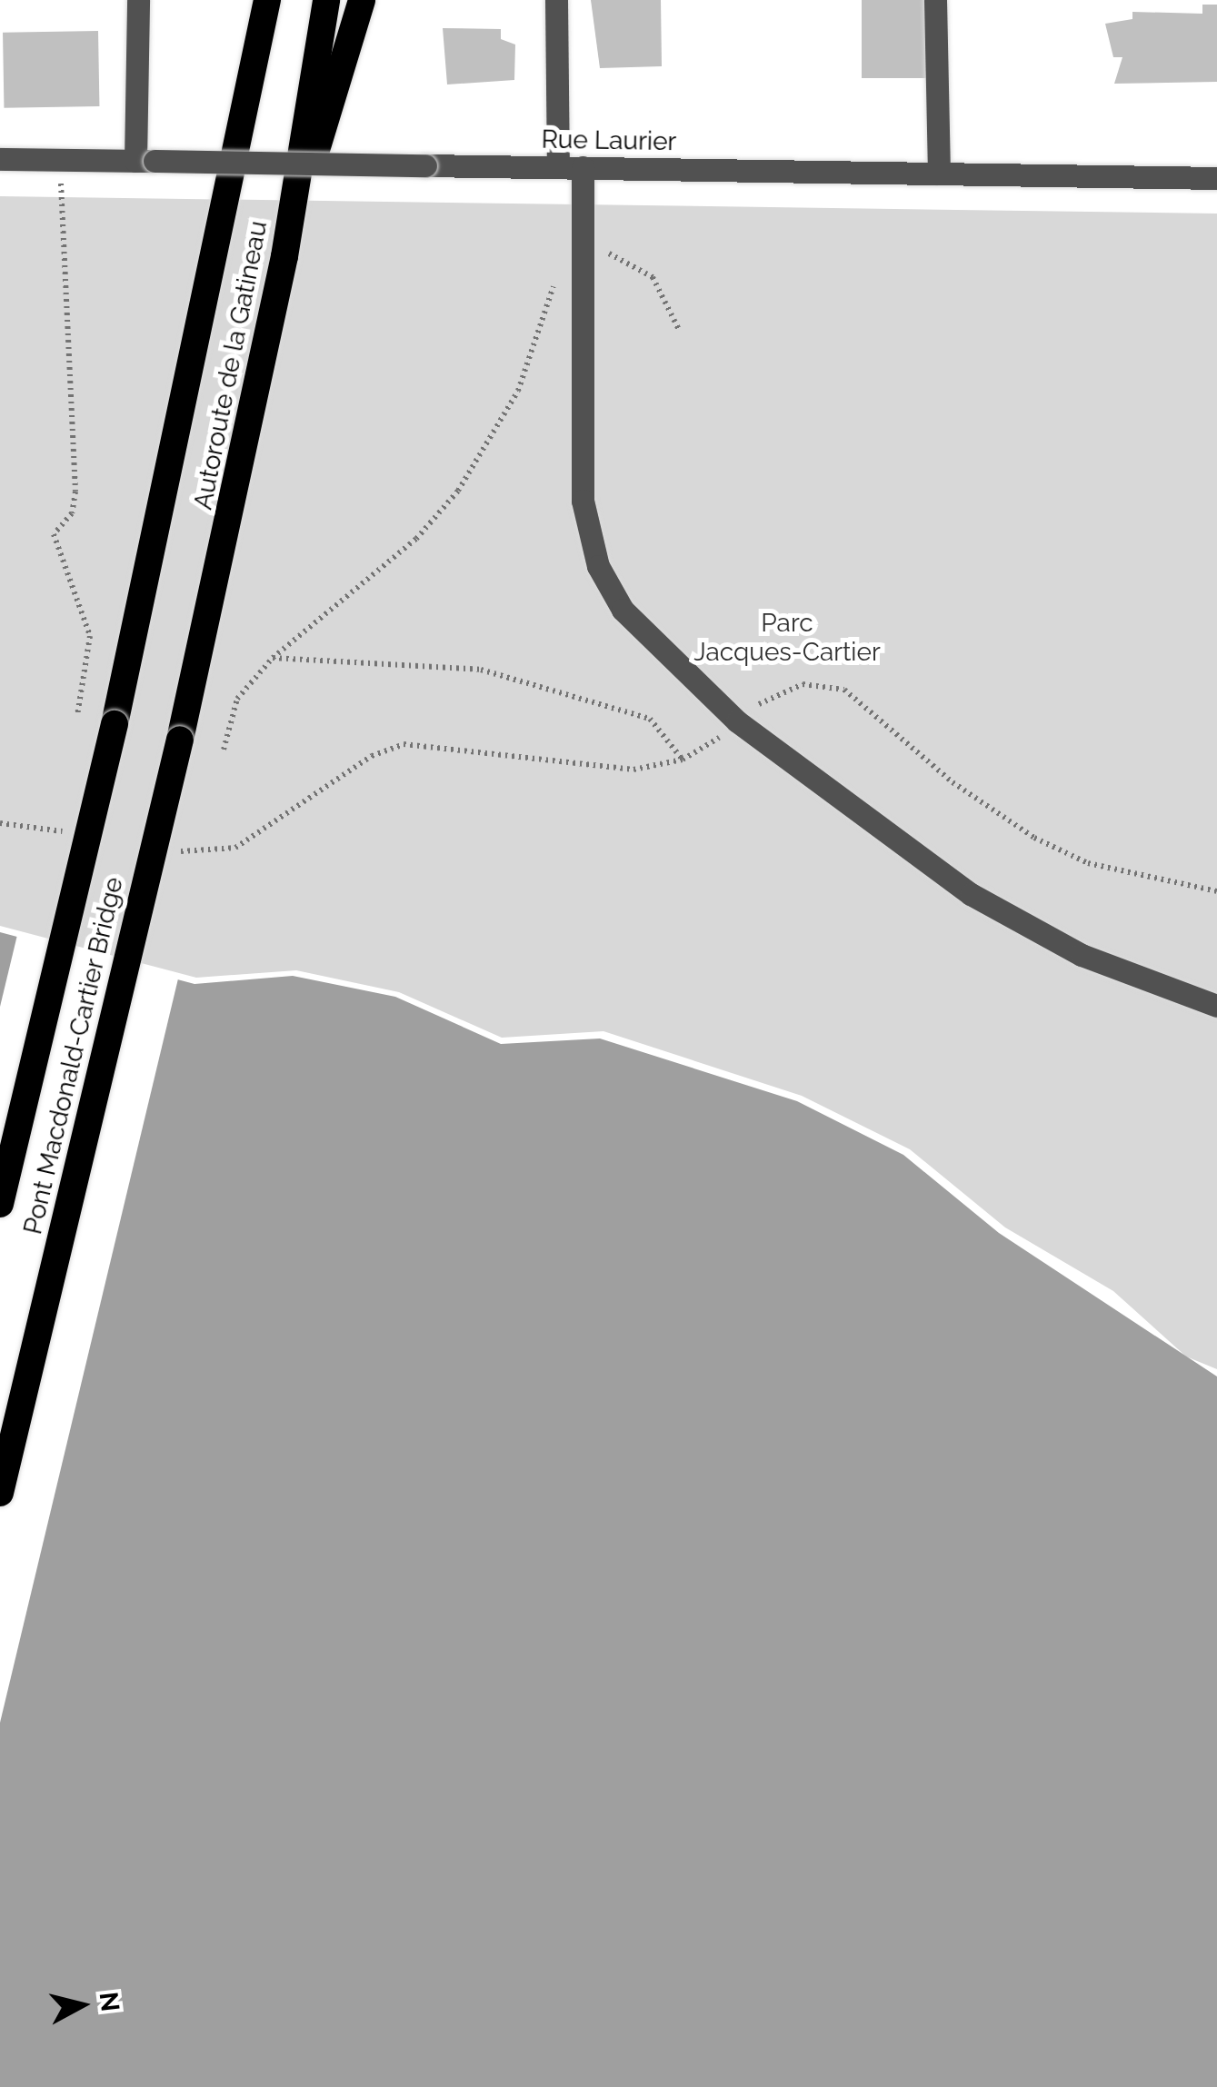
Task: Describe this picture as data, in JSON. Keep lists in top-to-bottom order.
{
  "streets": {
    "highway": ["Autoroute de la Gatineau", "Pont Macdonald-Cartier Bridge"],
    "street": ["Rue Laurier"]
  },
  "crossings": [
    ["Autoroute de la Gatineau", "Pont Macdonald-Cartier Bridge"]
  ],
  "parks": ["Parc Jacques-Cartier"],
  "north": "right"
}
